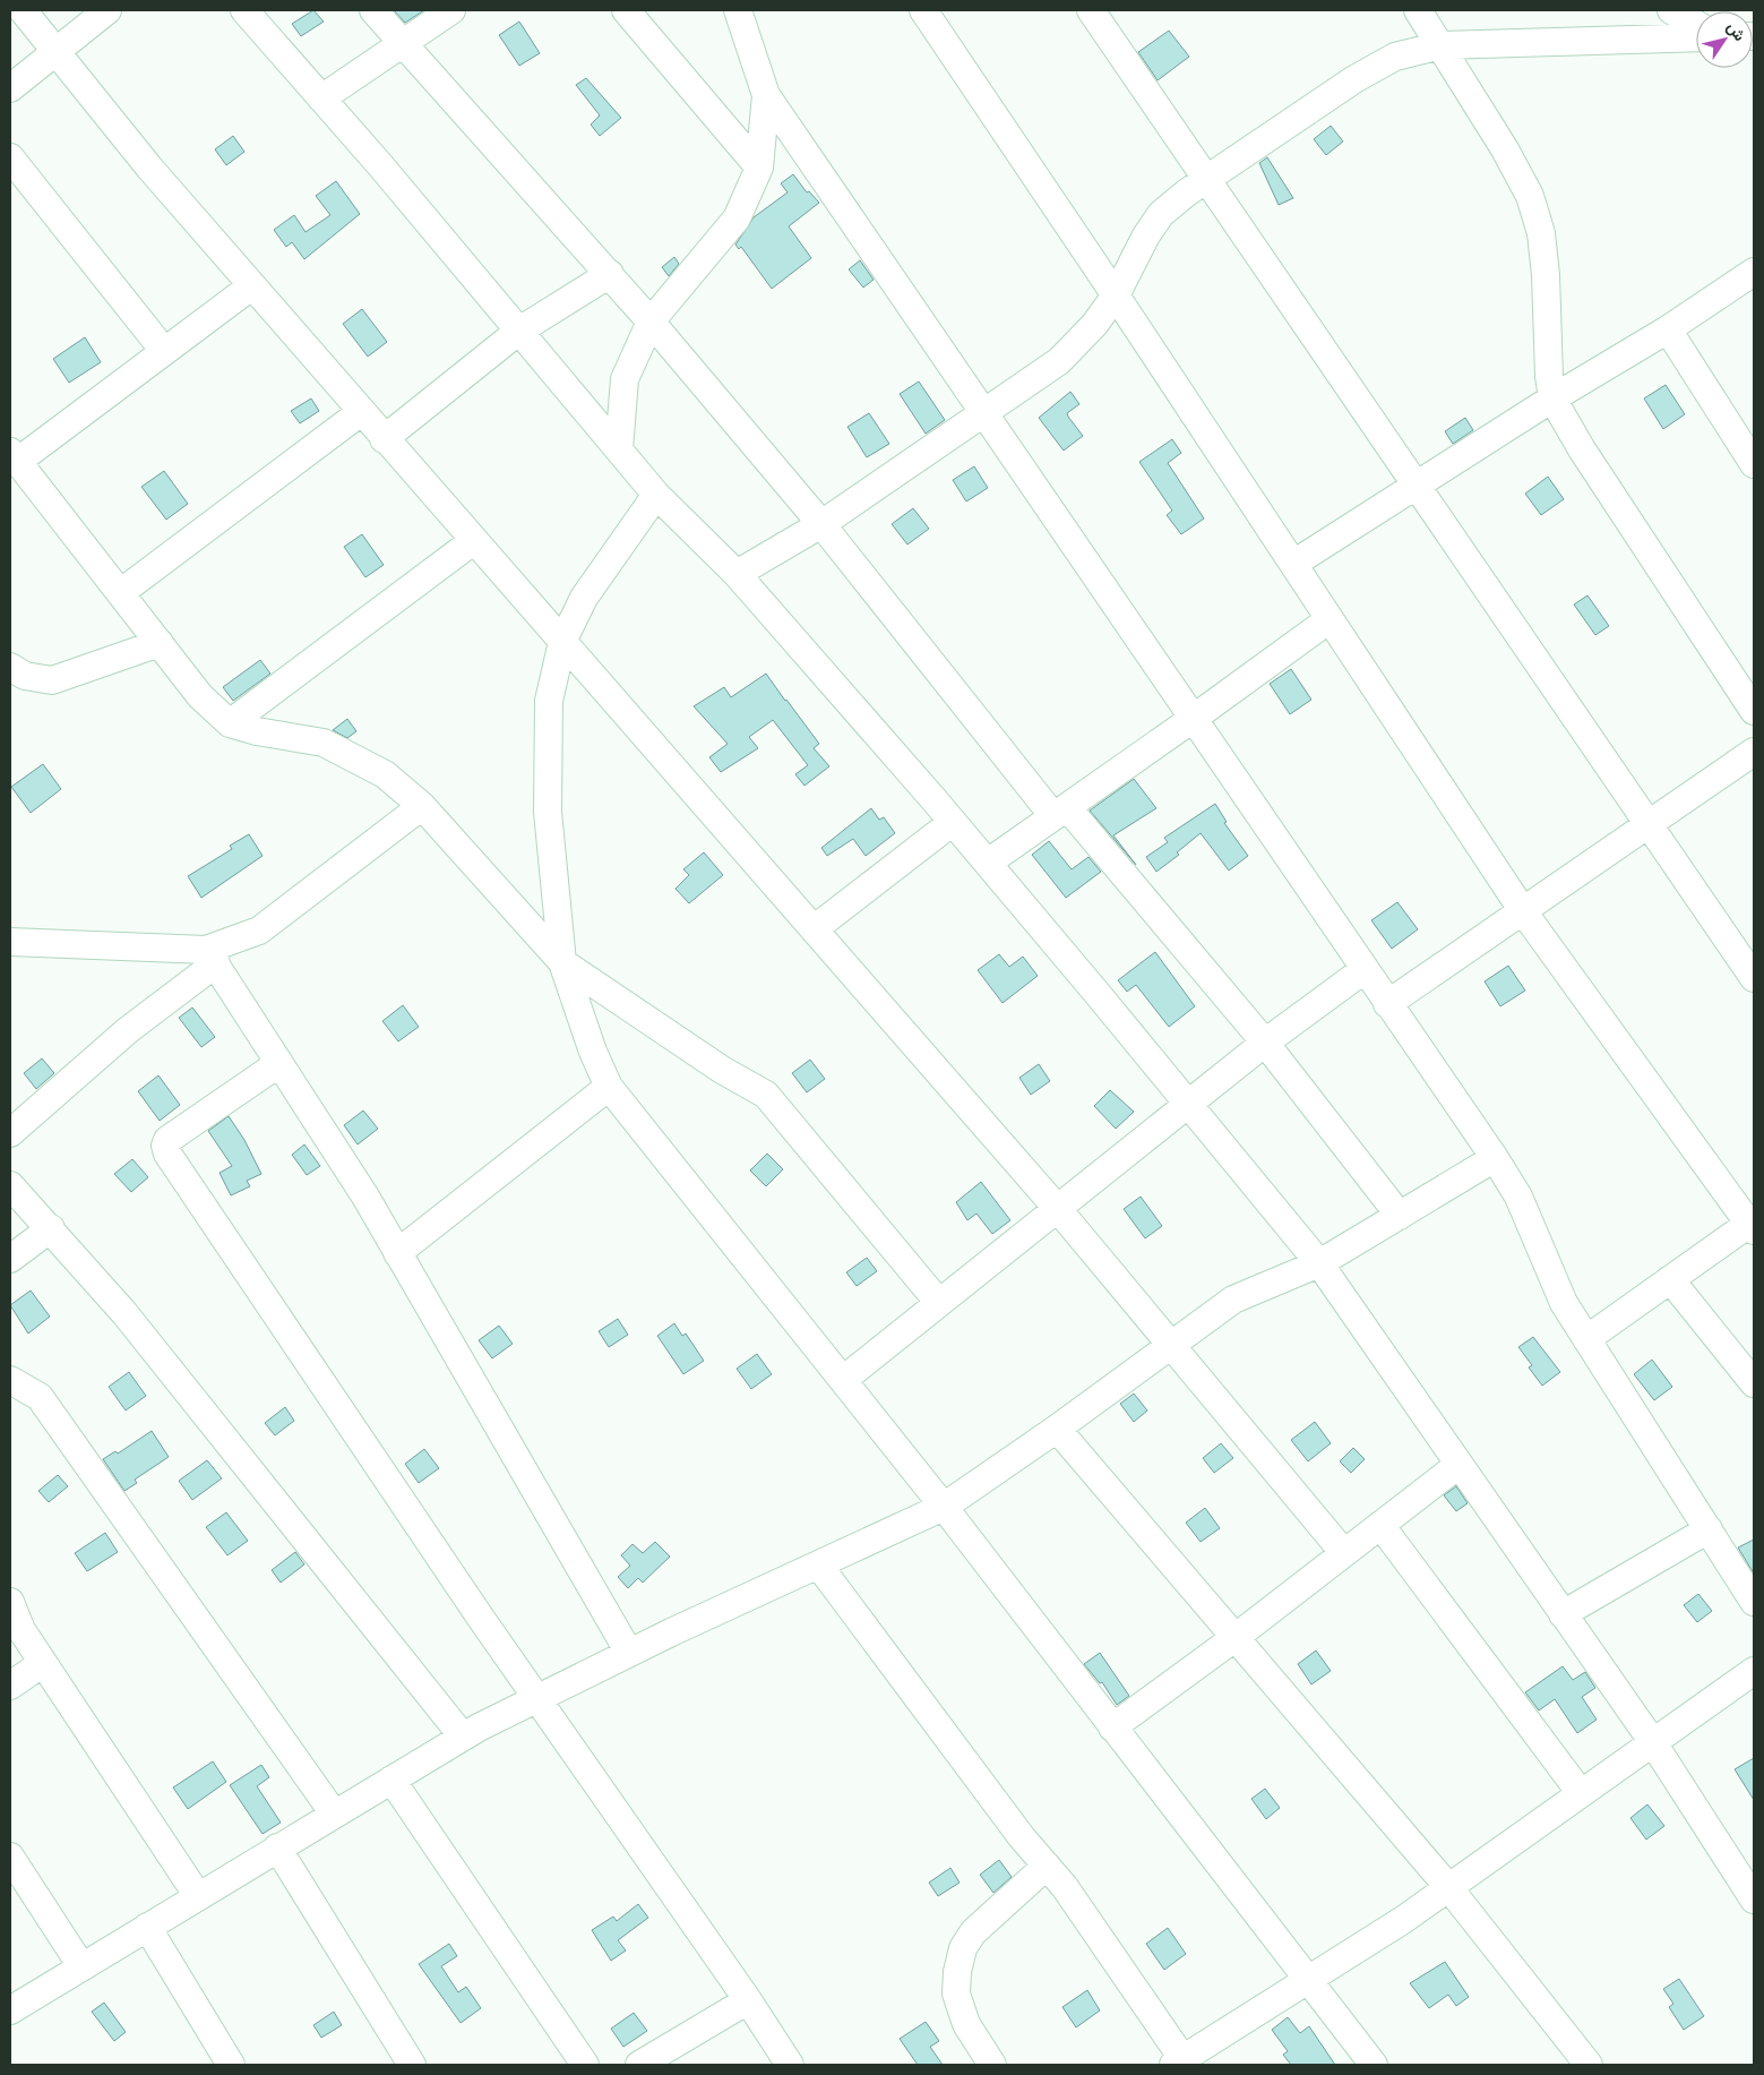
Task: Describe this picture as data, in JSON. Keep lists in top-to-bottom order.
{
  "north": "top right"
}
